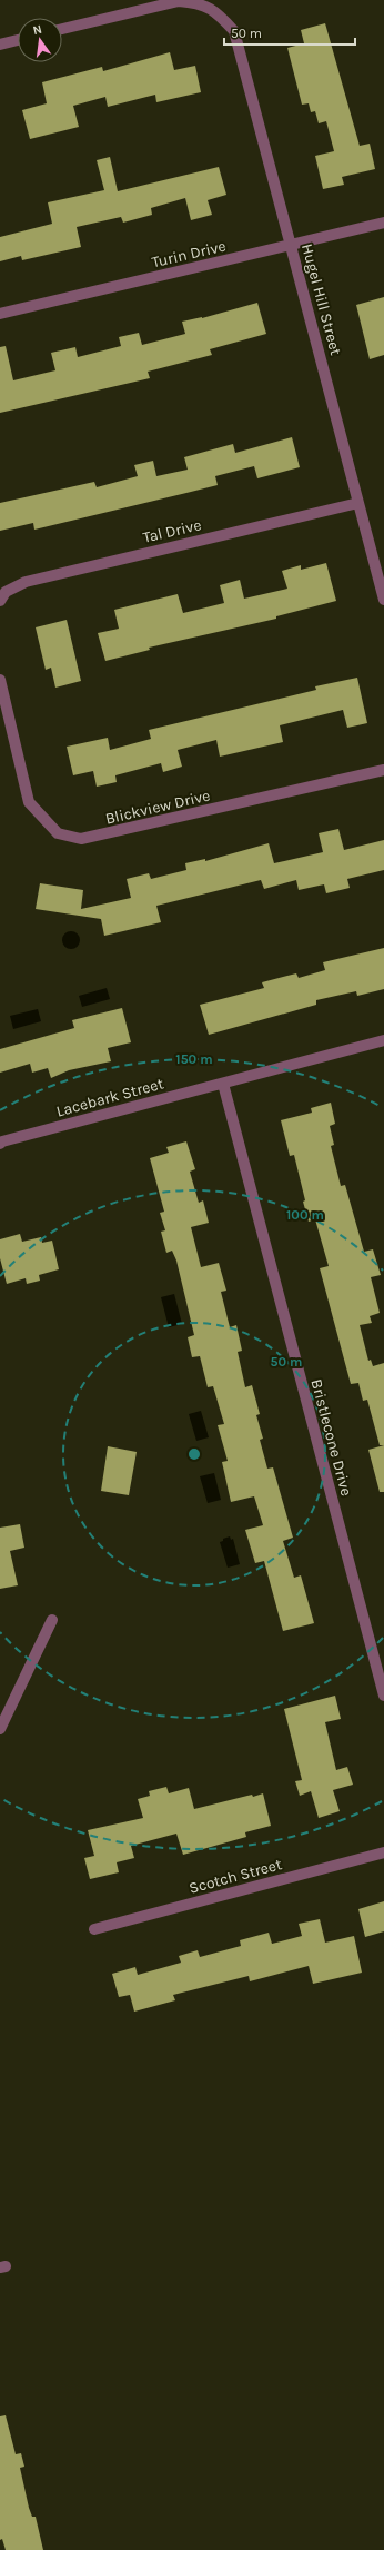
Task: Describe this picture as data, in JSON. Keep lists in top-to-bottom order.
{
  "streets": {
    "street": [
      "Turin Drive",
      "Hugel Hill Street",
      "Tal Drive",
      "Blickview Drive",
      "Lacebark Street",
      "Bristlecone Drive",
      "Scotch Street"
    ]
  },
  "crossings": [
    ["Turin Drive", "Hugel Hill Street"],
    ["Hugel Hill Street", "Tal Drive"],
    ["Lacebark Street", "Bristlecone Drive"]
  ],
  "scale_bar": "50 m",
  "north": "top",
  "rings": ["150 m", "100 m", "50 m"]
}
